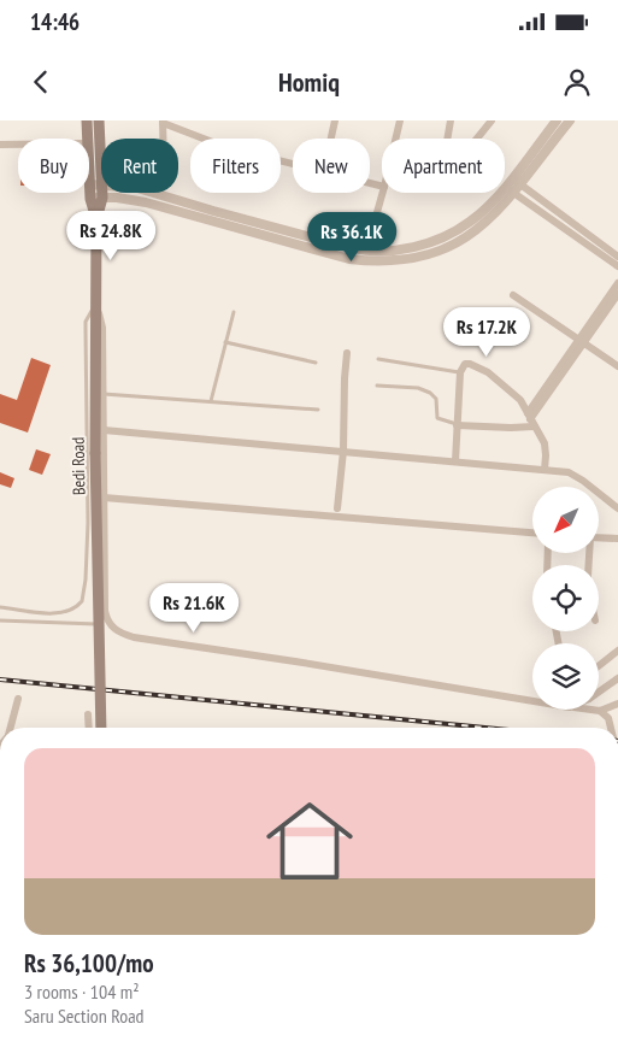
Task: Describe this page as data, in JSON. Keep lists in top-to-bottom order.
{
  "streets": {
    "main road": ["Bedi Road"]
  },
  "north": "bottom left",
  "page": {
    "status": "14:46",
    "header": "Homiq",
    "chip": [
      "Buy",
      "Rent",
      "Filters",
      "New",
      "Apartment"
    ],
    "price": [
      "Rs 24.8K",
      "Rs 36.1K",
      "Rs 17.2K",
      "Rs 21.6K"
    ],
    "list": [
      {
        "name": "Rs 36,100/mo",
        "note": "3 rooms · 104 m² · Saru Section Road"
      }
    ]
  }
}
